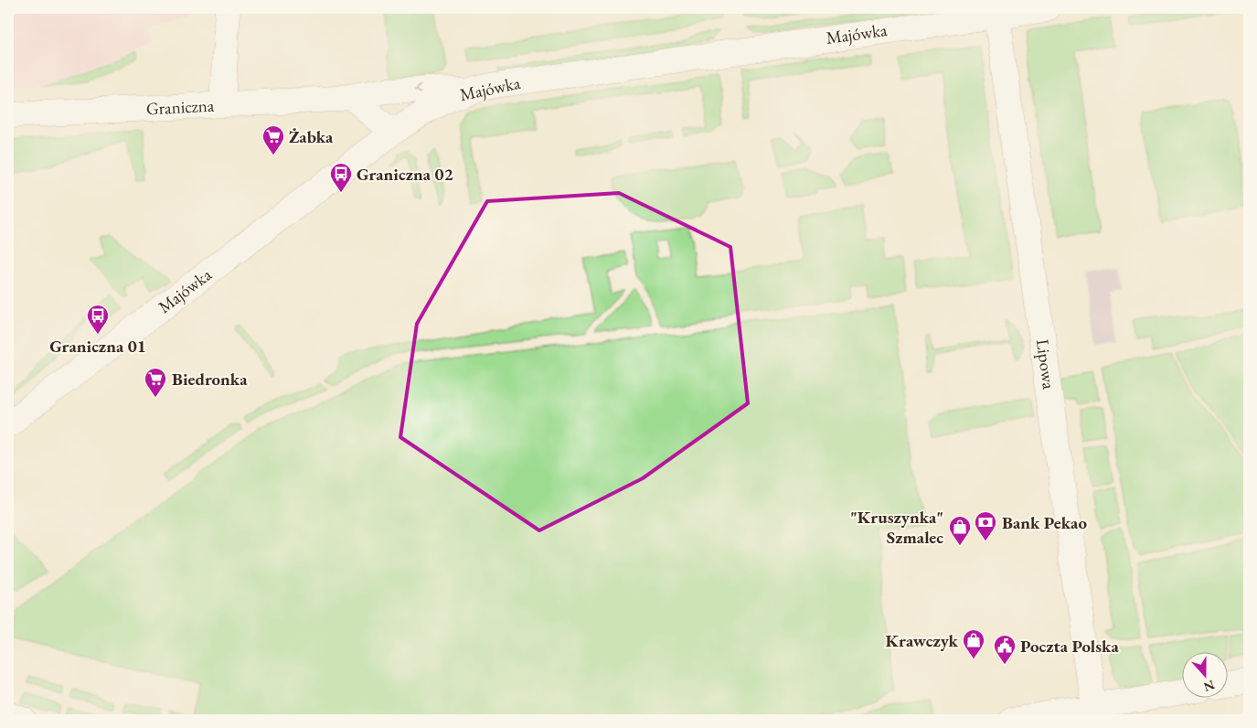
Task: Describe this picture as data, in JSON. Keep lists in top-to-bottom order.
{
  "streets": {
    "street": ["Majówka", "Graniczna", "Lipowa"]
  },
  "crossings": [
    ["Majówka", "Graniczna"],
    ["Majówka", "Lipowa"]
  ],
  "places": {
    "supermarket": ["Żabka", "Biedronka"],
    "bus stop": ["Graniczna 02", "Graniczna 01"],
    "bank": ["Bank Pekao"],
    "shop": ["\"Kruszynka\" Szmalec", "Krawczyk"],
    "public building": ["Poczta Polska"]
  },
  "north": "bottom"
}
